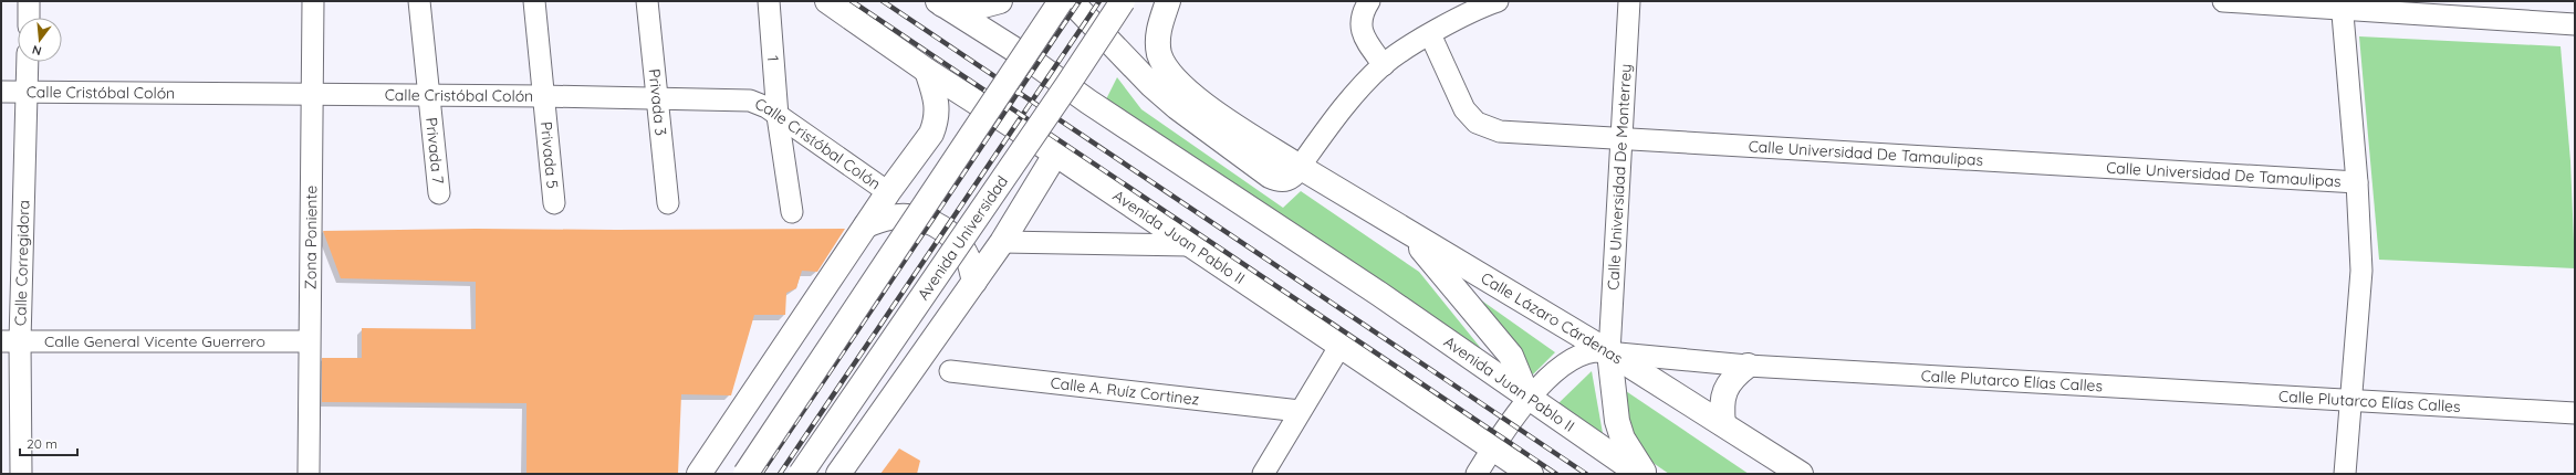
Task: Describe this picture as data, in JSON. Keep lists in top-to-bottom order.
{
  "streets": {
    "main road": ["Avenida Universidad", "Avenida Juan Pablo II", "Calle Lázaro Cárdenas"],
    "street": [
      "1",
      "Calle Cristóbal Colón",
      "Privada 3",
      "Privada 7",
      "Calle Universidad De Tamaulipas",
      "Privada 5",
      "Calle Universidad De Monterrey",
      "Zona Poniente",
      "Calle Corregidora",
      "Calle General Vicente Guerrero",
      "Calle Plutarco Elías Calles",
      "Calle A. Ruíz Cortinez"
    ]
  },
  "crossings": [
    ["1", "Calle Cristóbal Colón"],
    ["Calle Cristóbal Colón", "Privada 3"],
    ["Calle Cristóbal Colón", "Privada 7"],
    ["Calle Cristóbal Colón", "Privada 5"],
    ["Calle Cristóbal Colón", "Zona Poniente"],
    ["Calle Cristóbal Colón", "Calle Corregidora"],
    ["Calle Universidad De Tamaulipas", "Calle Universidad De Monterrey"],
    ["Calle Universidad De Monterrey", "Calle Lázaro Cárdenas"],
    ["Calle Universidad De Monterrey", "Calle Plutarco Elías Calles"],
    ["Zona Poniente", "Calle General Vicente Guerrero"],
    ["Avenida Juan Pablo II", "Calle Plutarco Elías Calles"],
    ["Calle Corregidora", "Calle General Vicente Guerrero"],
    ["Calle Lázaro Cárdenas", "Calle Plutarco Elías Calles"]
  ],
  "scale_bar": "20 m",
  "north": "bottom"
}
